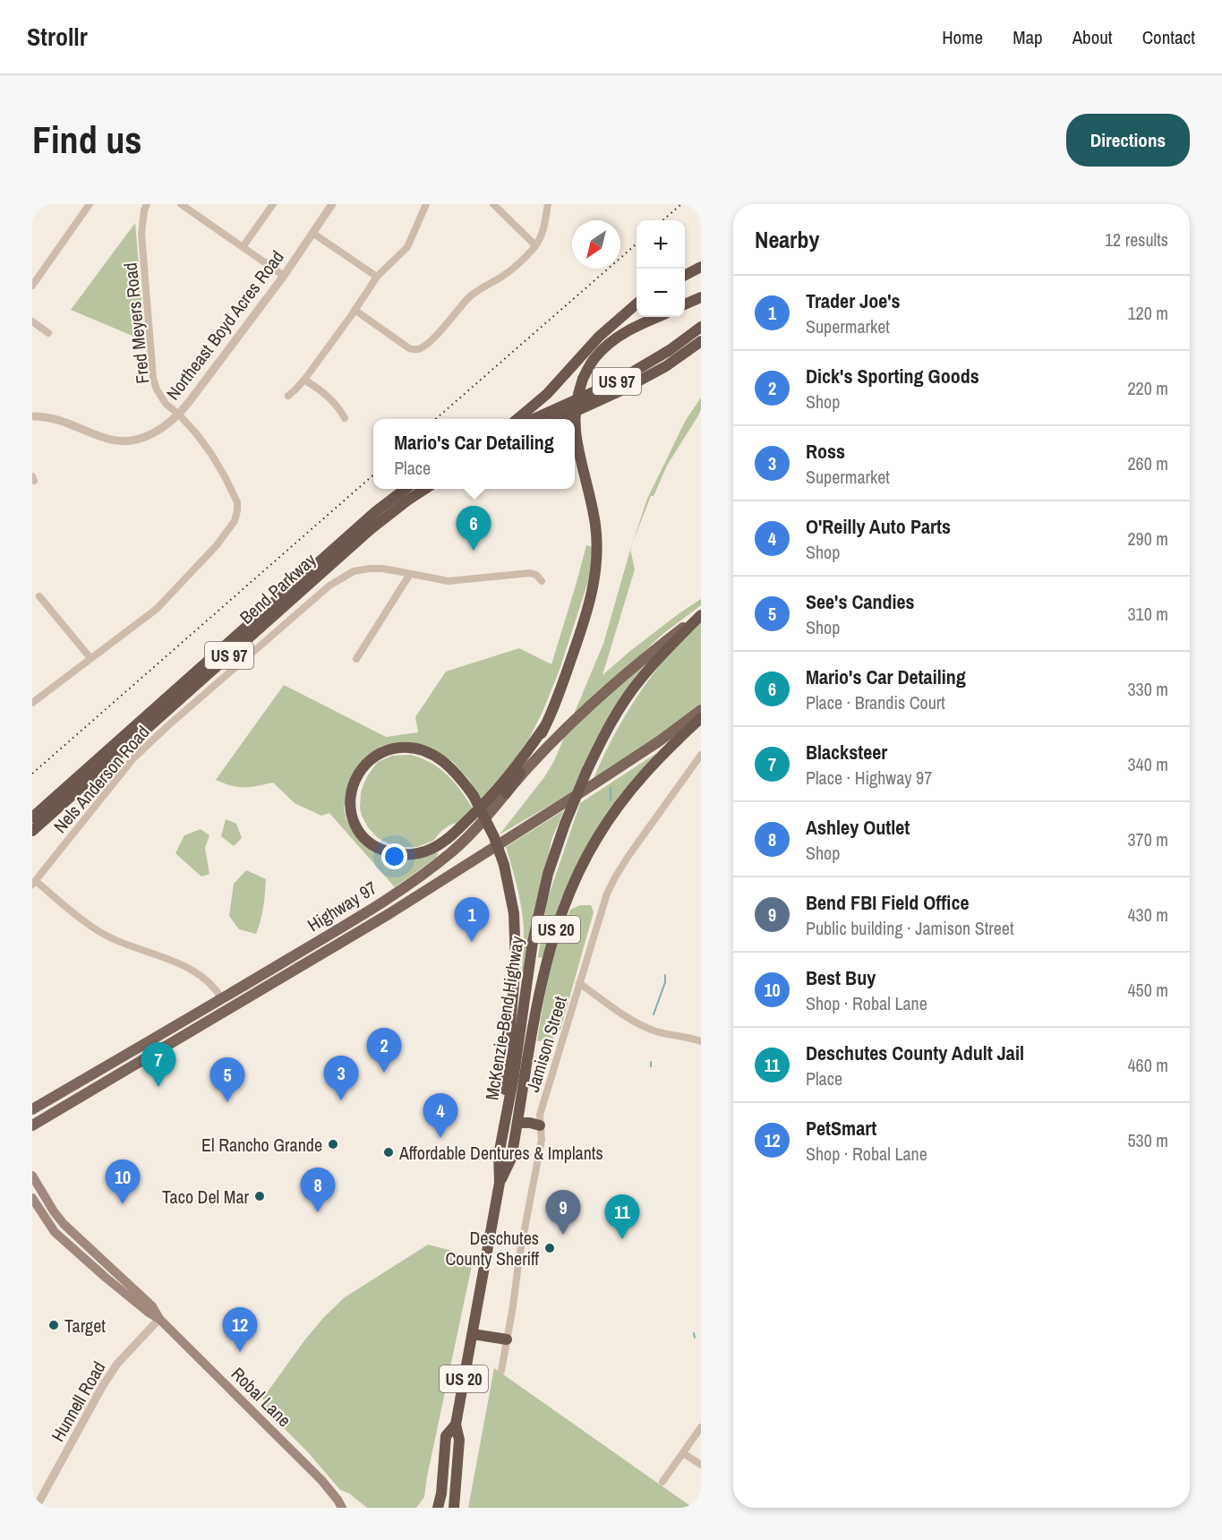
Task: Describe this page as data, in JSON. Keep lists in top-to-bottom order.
{
  "streets": {
    "highway": [
      "US 97",
      "Bend Parkway",
      "US 20",
      "McKenzie-Bend Highway"
    ],
    "main road": ["Highway 97", "Robal Lane"],
    "street": [
      "Fred Meyers Road",
      "Northeast Boyd Acres Road",
      "Nels Anderson Road",
      "Jamison Street",
      "Hunnell Road"
    ]
  },
  "crossings": [
    ["Fred Meyers Road", "Northeast Boyd Acres Road"],
    ["Highway 97", "McKenzie-Bend Highway"],
    ["Robal Lane", "Hunnell Road"]
  ],
  "places": [
    "El Rancho Grande",
    "Affordable Dentures & Implants",
    "Taco Del Mar",
    "Deschutes County Sheriff",
    "Target"
  ],
  "north": "bottom left",
  "page": {
    "header": "Strollr",
    "nav": [
      "Home",
      "Map",
      "About",
      "Contact"
    ],
    "buttons": "Directions",
    "title": "Find us",
    "heading": ["Nearby", "12 results"],
    "map_buttons": ["+", "−"],
    "list": [
      {
        "mark": "1",
        "name": "Trader Joe's",
        "note": "Supermarket",
        "value": "120 m"
      },
      {
        "mark": "2",
        "name": "Dick's Sporting Goods",
        "note": "Shop",
        "value": "220 m"
      },
      {
        "mark": "3",
        "name": "Ross",
        "note": "Supermarket",
        "value": "260 m"
      },
      {
        "mark": "4",
        "name": "O'Reilly Auto Parts",
        "note": "Shop",
        "value": "290 m"
      },
      {
        "mark": "5",
        "name": "See's Candies",
        "note": "Shop",
        "value": "310 m"
      },
      {
        "mark": "6",
        "name": "Mario's Car Detailing",
        "note": "Place · Brandis Court",
        "value": "330 m"
      },
      {
        "mark": "7",
        "name": "Blacksteer",
        "note": "Place · Highway 97",
        "value": "340 m"
      },
      {
        "mark": "8",
        "name": "Ashley Outlet",
        "note": "Shop",
        "value": "370 m"
      },
      {
        "mark": "9",
        "name": "Bend FBI Field Office",
        "note": "Public building · Jamison Street",
        "value": "430 m"
      },
      {
        "mark": "10",
        "name": "Best Buy",
        "note": "Shop · Robal Lane",
        "value": "450 m"
      },
      {
        "mark": "11",
        "name": "Deschutes County Adult Jail",
        "note": "Place",
        "value": "460 m"
      },
      {
        "mark": "12",
        "name": "PetSmart",
        "note": "Shop · Robal Lane",
        "value": "530 m"
      }
    ],
    "popup": ["Mario's Car Detailing", "Place"],
    "pins": [
      "6",
      "1",
      "2",
      "7",
      "3",
      "5",
      "4",
      "10",
      "8",
      "9",
      "11",
      "12"
    ]
  }
}
